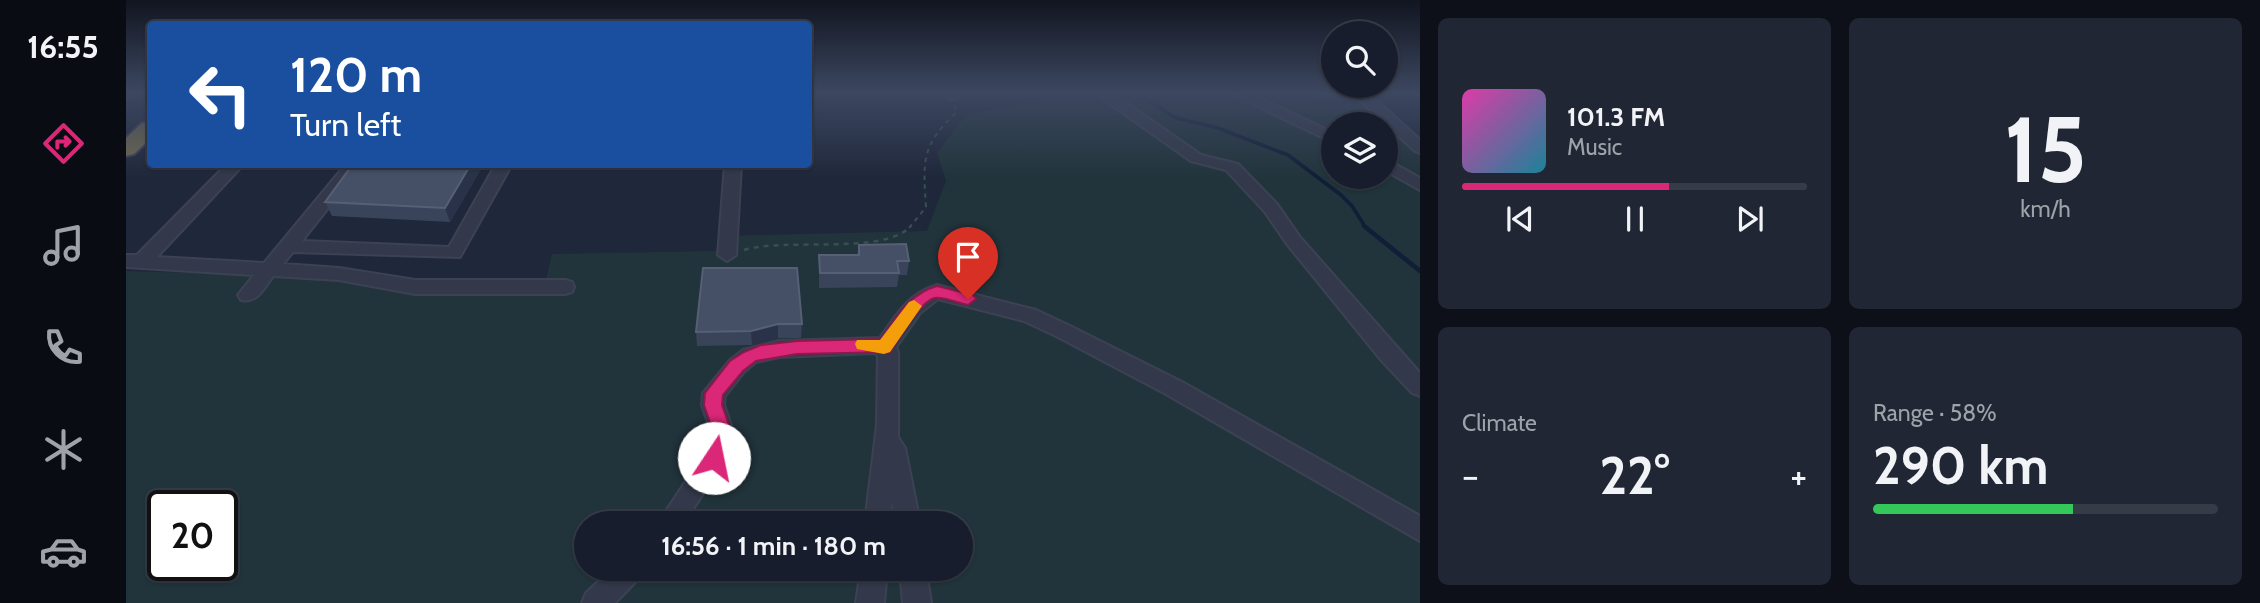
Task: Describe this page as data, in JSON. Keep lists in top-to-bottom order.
{
  "page": {
    "tabs": "16:55",
    "tile": [
      ["15", "km/h"],
      "Climate",
      ["Range · 58%", "290 km"]
    ],
    "turn": ["120 m", "Turn left"],
    "song": ["101.3 FM", "Music"],
    "heat": ["−", "22°", "+"],
    "limit": "20",
    "trip": "16:56 · 1 min · 180 m"
  }
}
